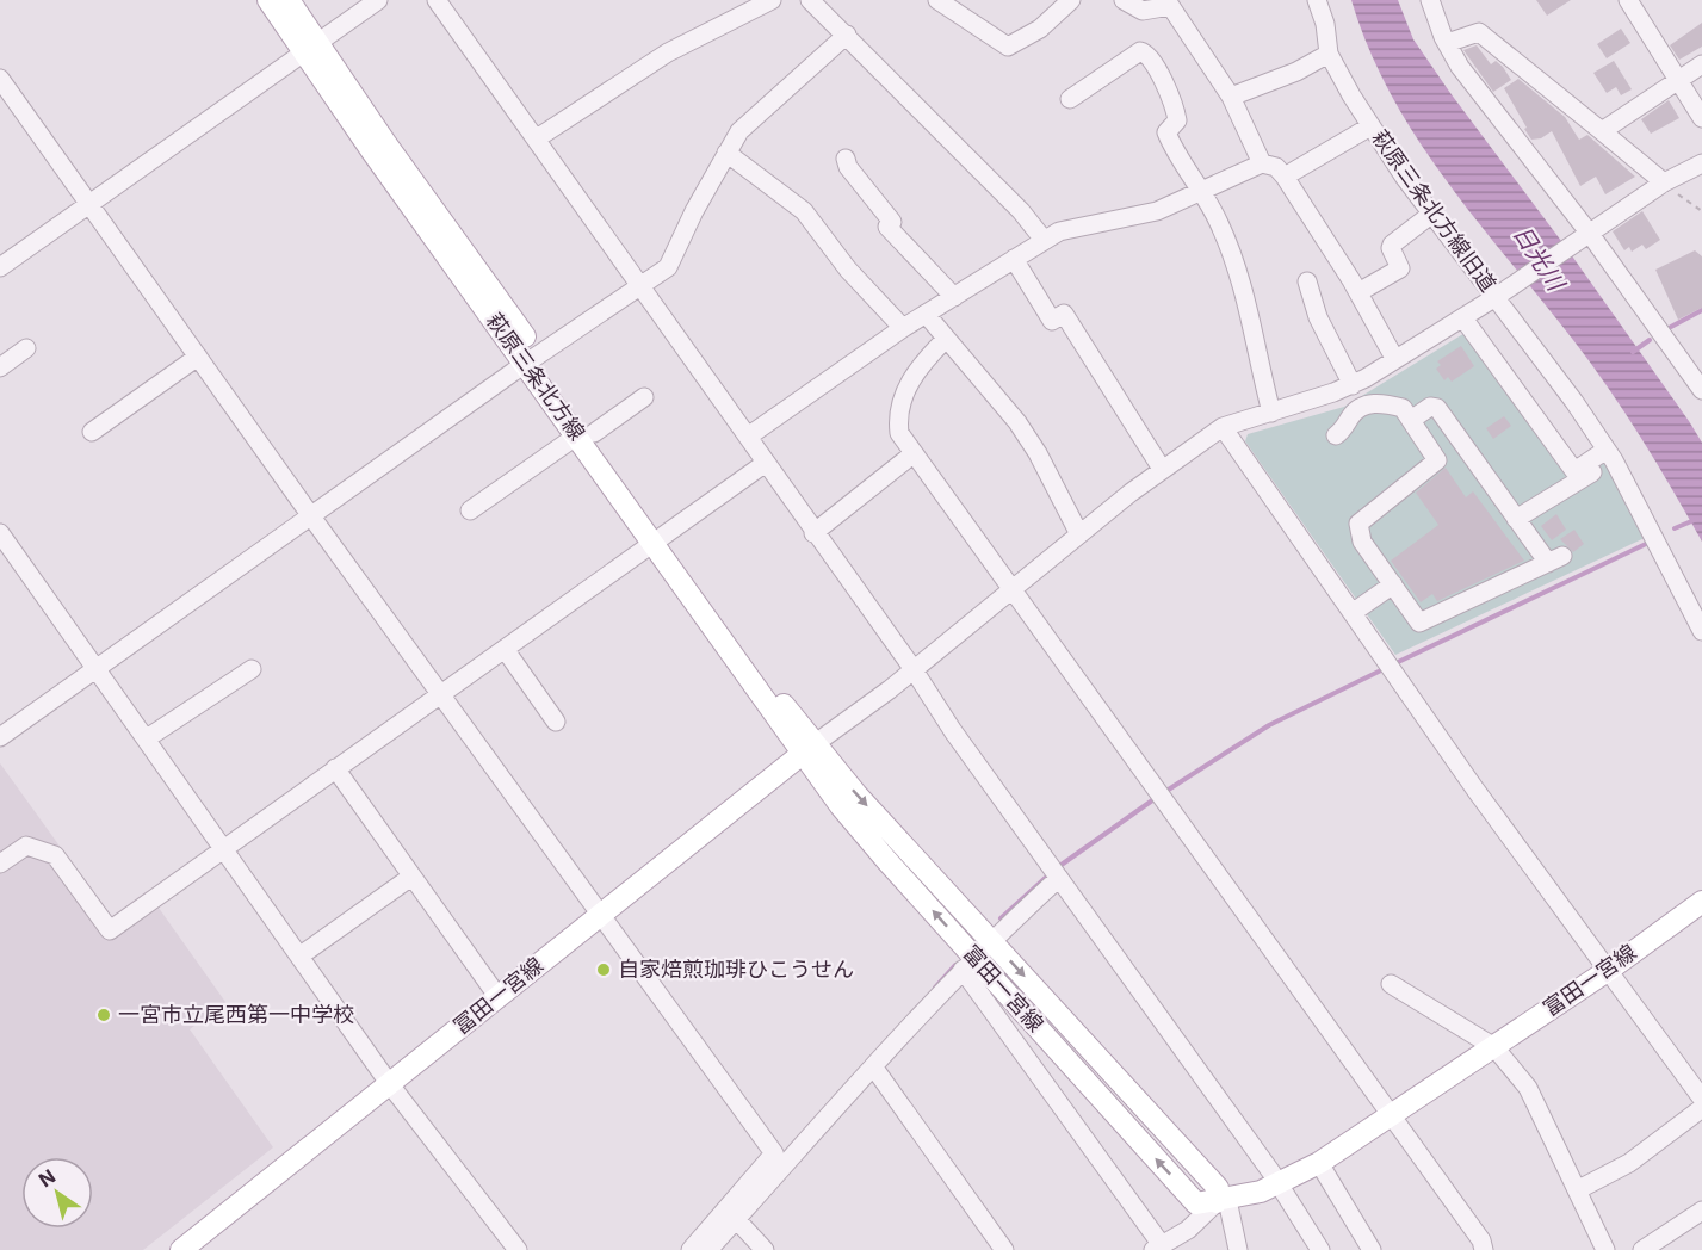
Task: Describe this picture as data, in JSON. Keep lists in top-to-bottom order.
{
  "streets": {
    "main road": ["萩原三条北方線", "富田一宮線", "冨田一宮線"],
    "street": ["萩原三条北方線旧道"]
  },
  "crossings": [
    ["萩原三条北方線", "富田一宮線"],
    ["萩原三条北方線", "冨田一宮線"],
    ["富田一宮線", "冨田一宮線"]
  ],
  "water": ["日光川"],
  "places": ["自家焙煎珈琲ひこうせん", "一宮市立尾西第一中学校"],
  "north": "top left"
}
